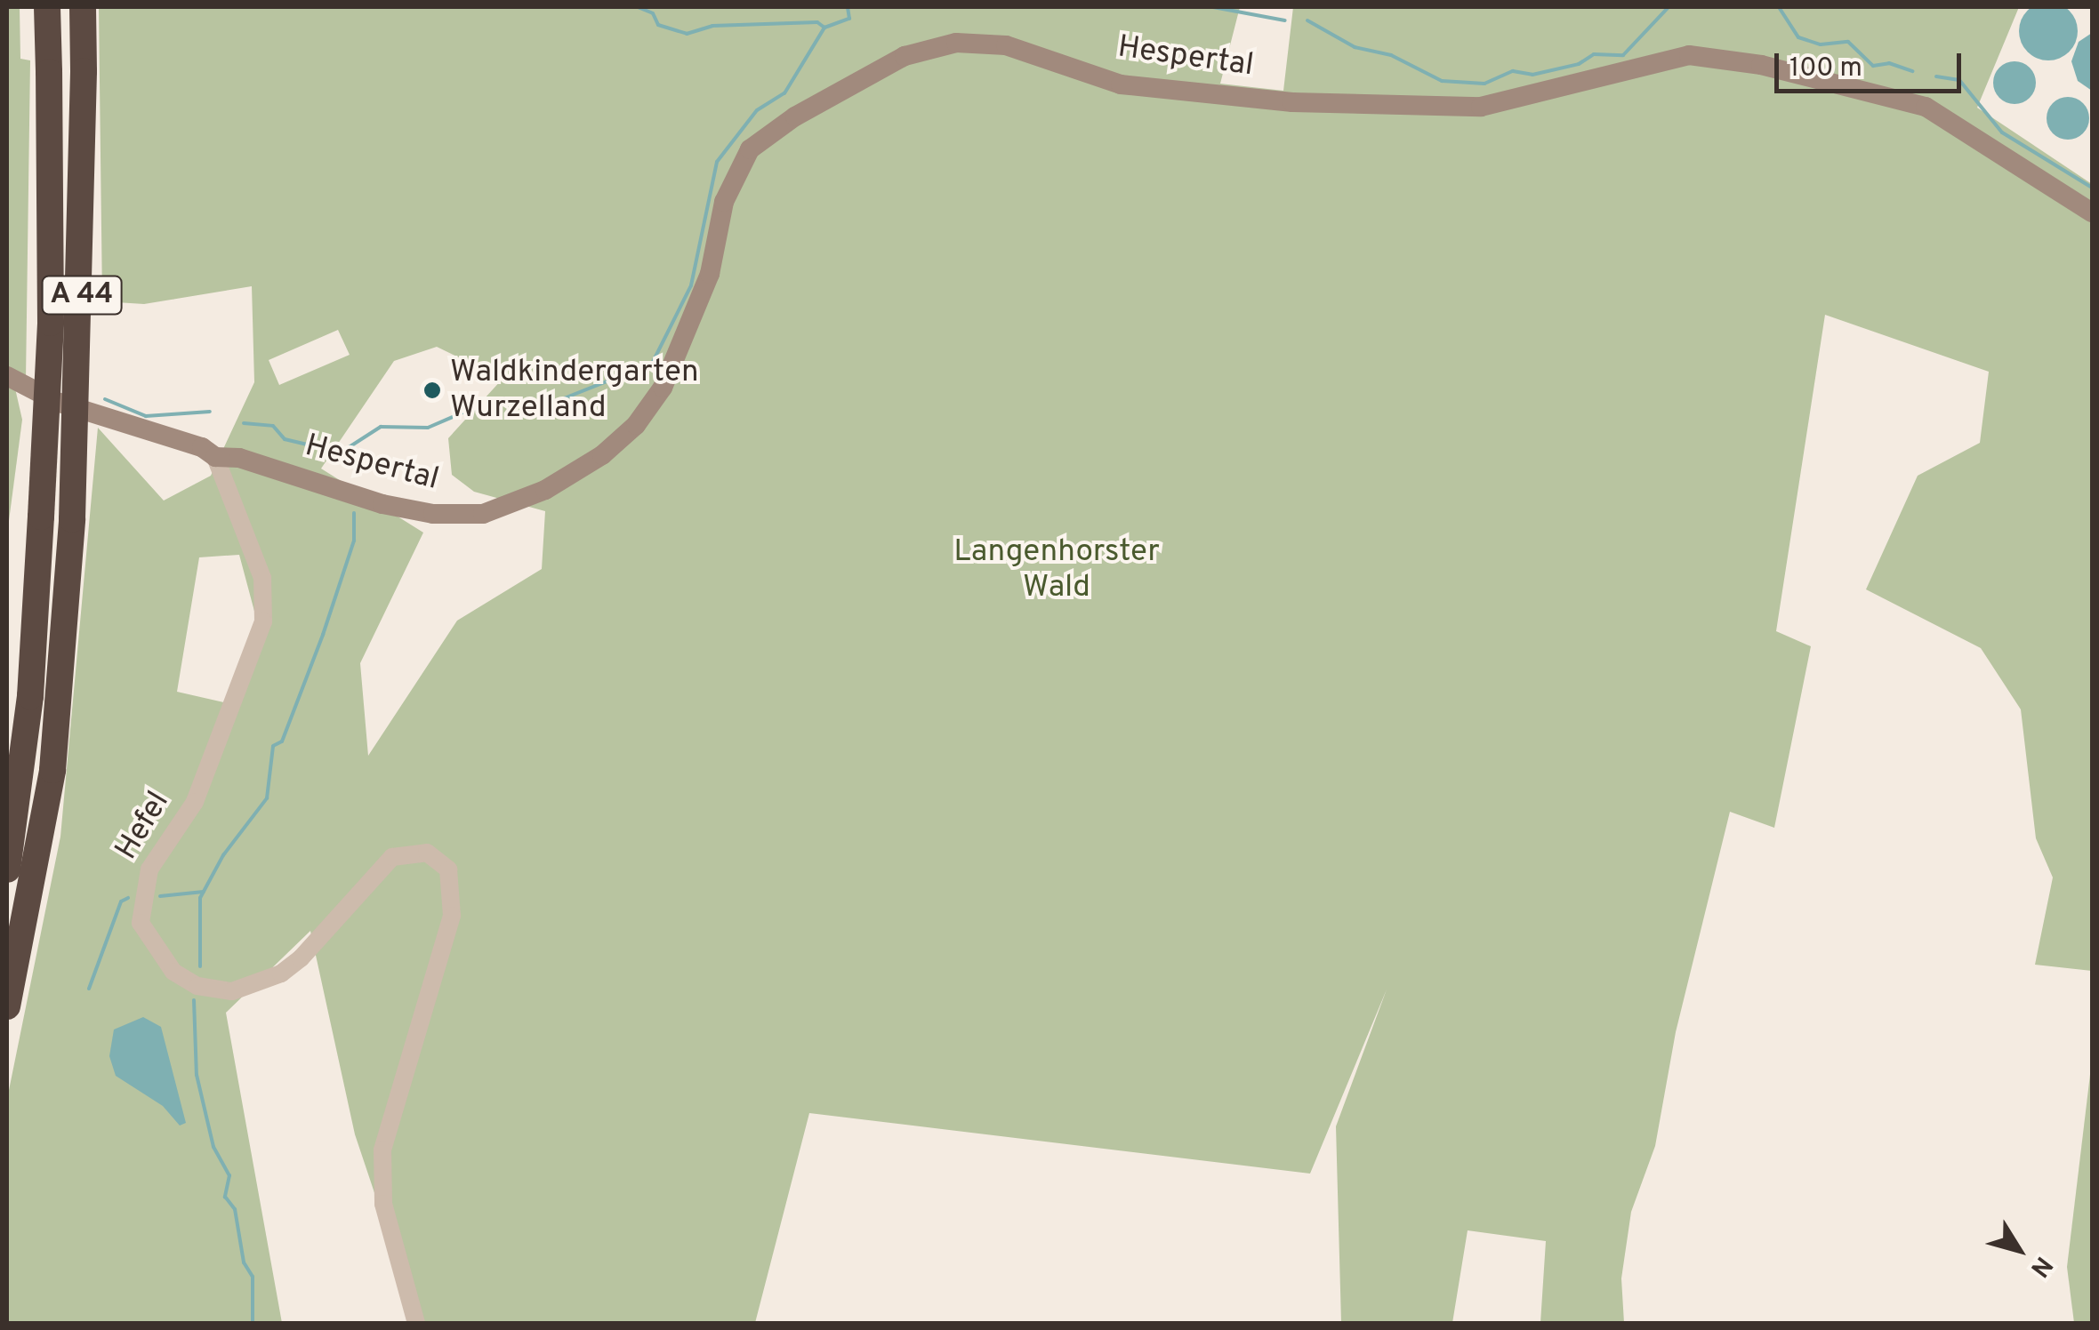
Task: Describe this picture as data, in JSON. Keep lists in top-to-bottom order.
{
  "streets": {
    "highway": ["A 44"],
    "main road": ["Hespertal"],
    "street": ["Hefel"]
  },
  "crossings": [
    ["Hespertal", "Hefel"]
  ],
  "parks": ["Langenhorster Wald"],
  "places": ["Waldkindergarten Wurzelland"],
  "scale_bar": "100 m",
  "north": "bottom right"
}
